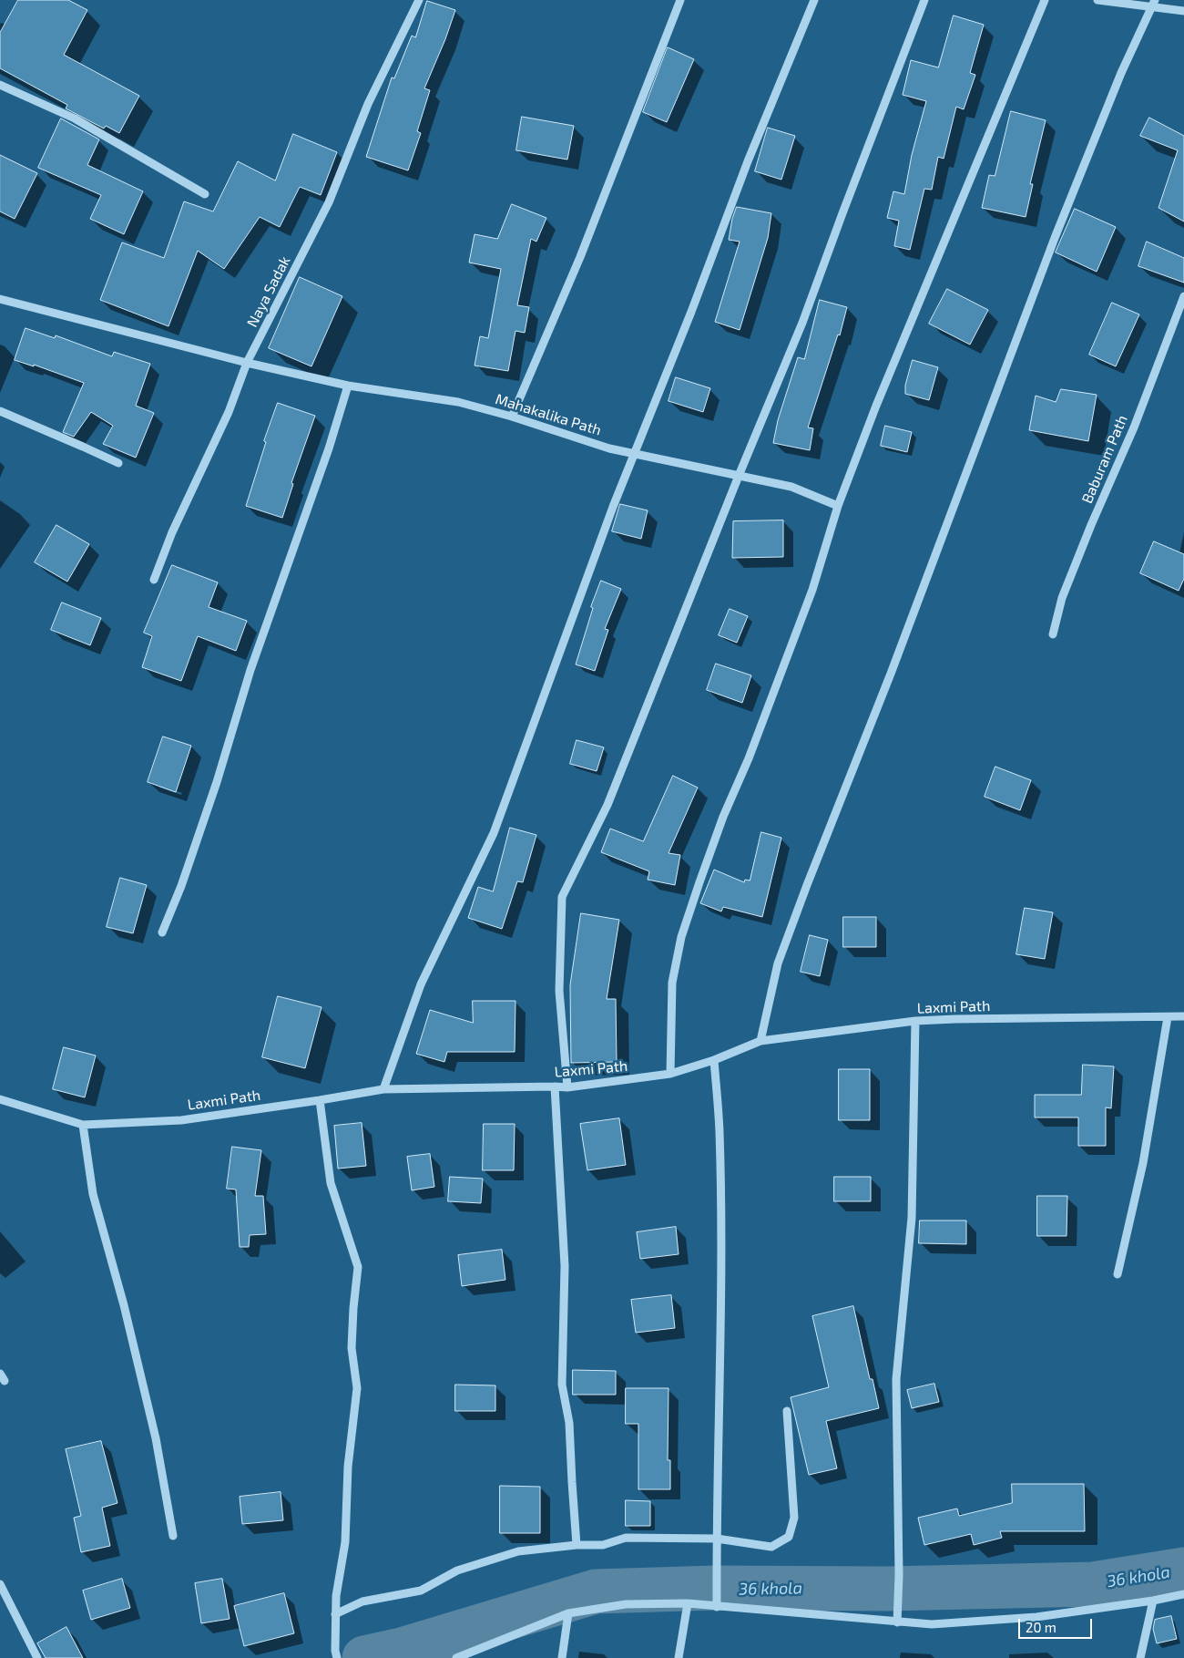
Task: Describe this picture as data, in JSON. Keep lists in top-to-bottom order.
{
  "streets": {
    "street": [
      "Naya Sadak",
      "Mahakalika Path",
      "Baburam Path",
      "Laxmi Path"
    ]
  },
  "crossings": [
    ["Naya Sadak", "Mahakalika Path"]
  ],
  "water": ["36 khola"],
  "scale_bar": "20 m"
}
